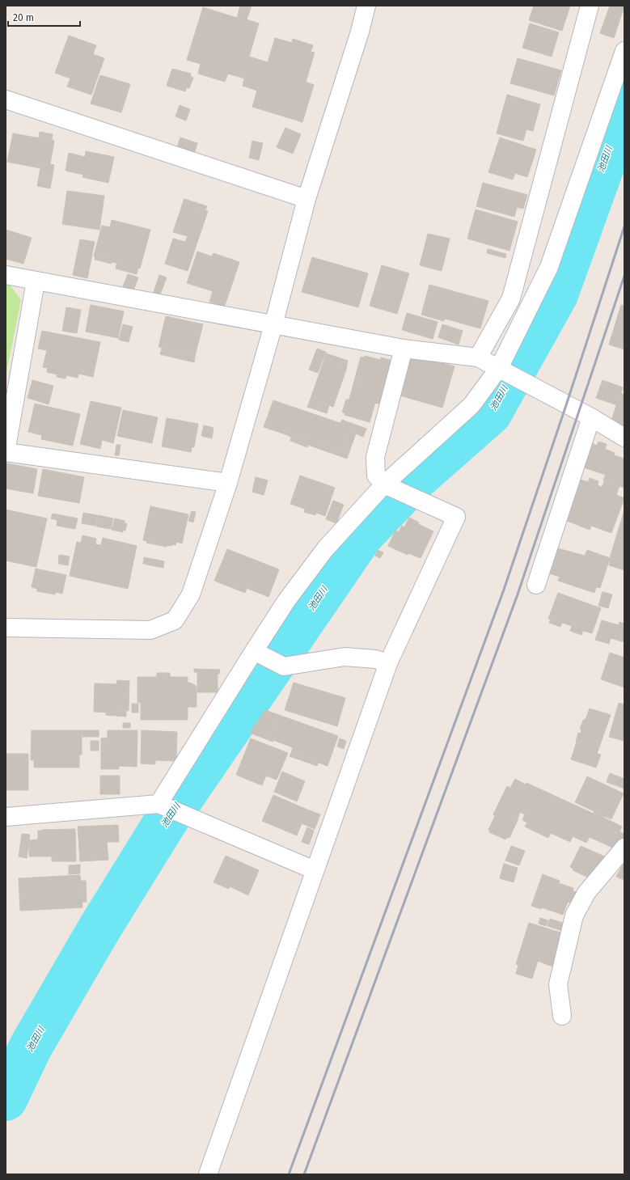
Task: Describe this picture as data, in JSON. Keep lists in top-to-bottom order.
{
  "water": ["池田川"],
  "scale_bar": "20 m"
}
